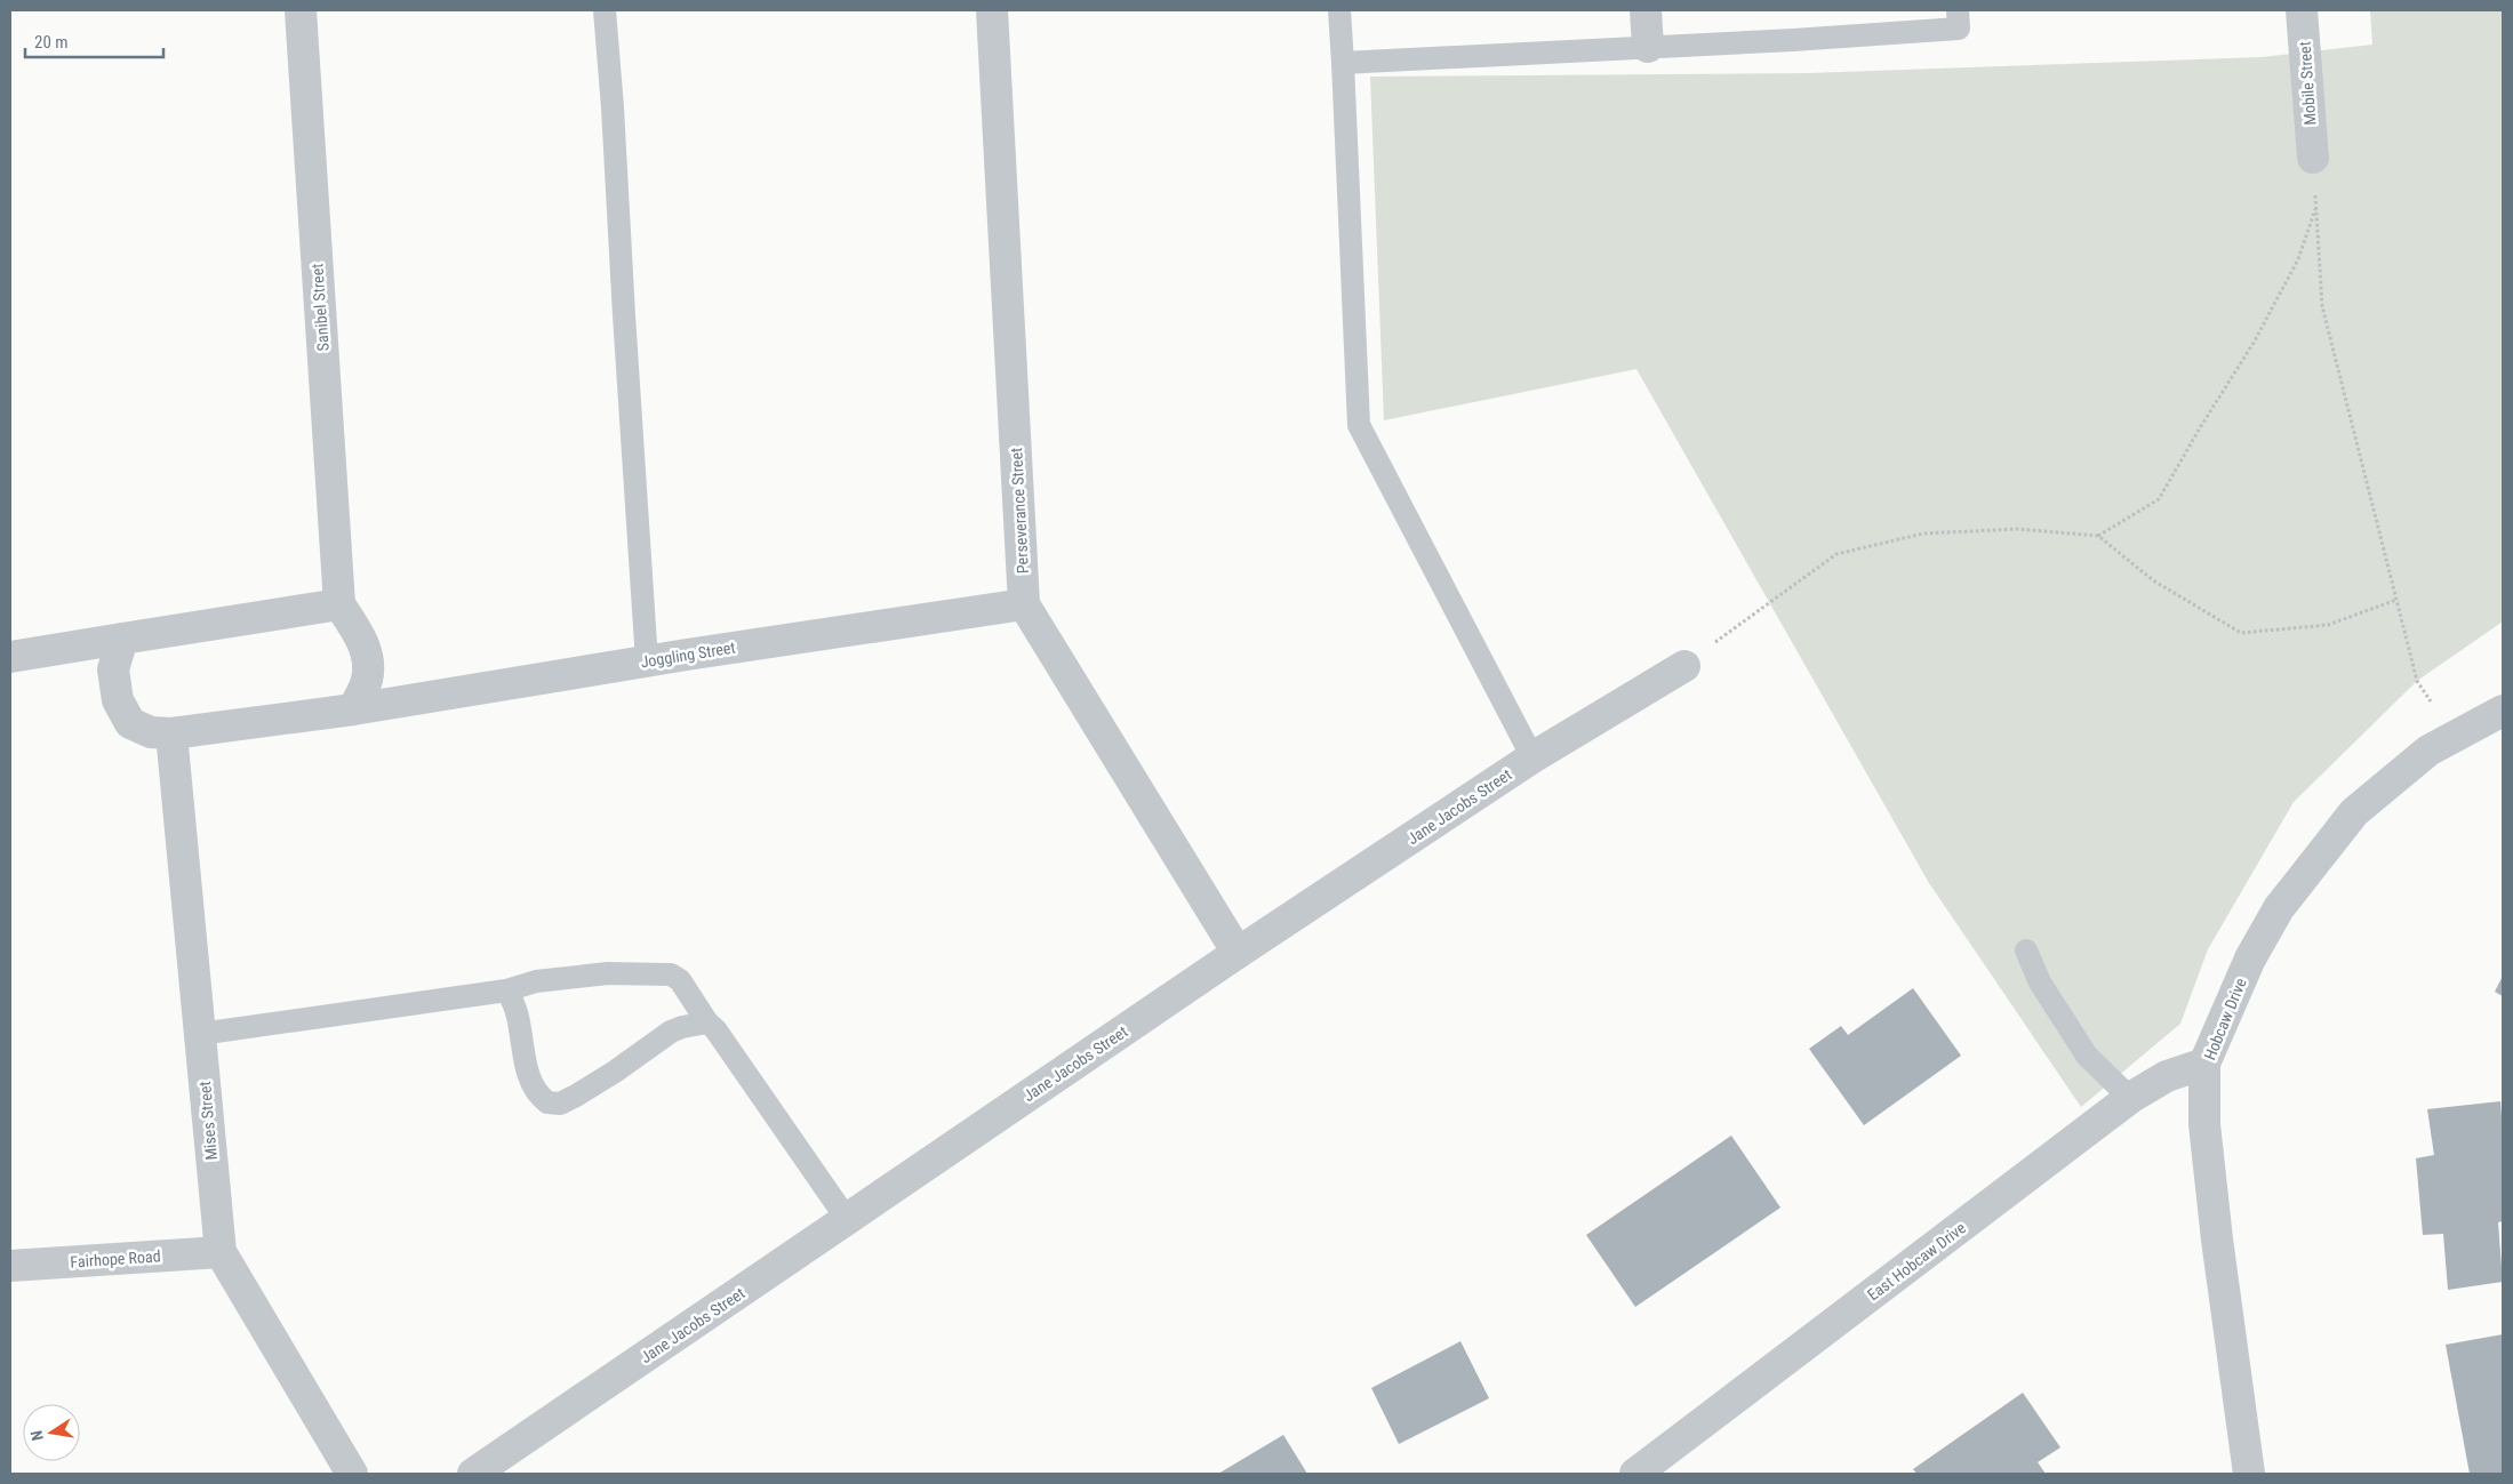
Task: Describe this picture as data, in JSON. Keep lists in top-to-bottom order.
{
  "streets": {
    "street": [
      "Mobile Street",
      "Sanibel Street",
      "Perseverance Street",
      "Joggling Street",
      "Jane Jacobs Street",
      "Hobcaw Drive",
      "Mises Street",
      "Fairhope Road",
      "East Hobcaw Drive"
    ]
  },
  "crossings": [
    ["Perseverance Street", "Joggling Street"],
    ["Perseverance Street", "Jane Jacobs Street"],
    ["Joggling Street", "Mises Street"],
    ["Hobcaw Drive", "East Hobcaw Drive"],
    ["Mises Street", "Fairhope Road"]
  ],
  "scale_bar": "20 m",
  "north": "left"
}
